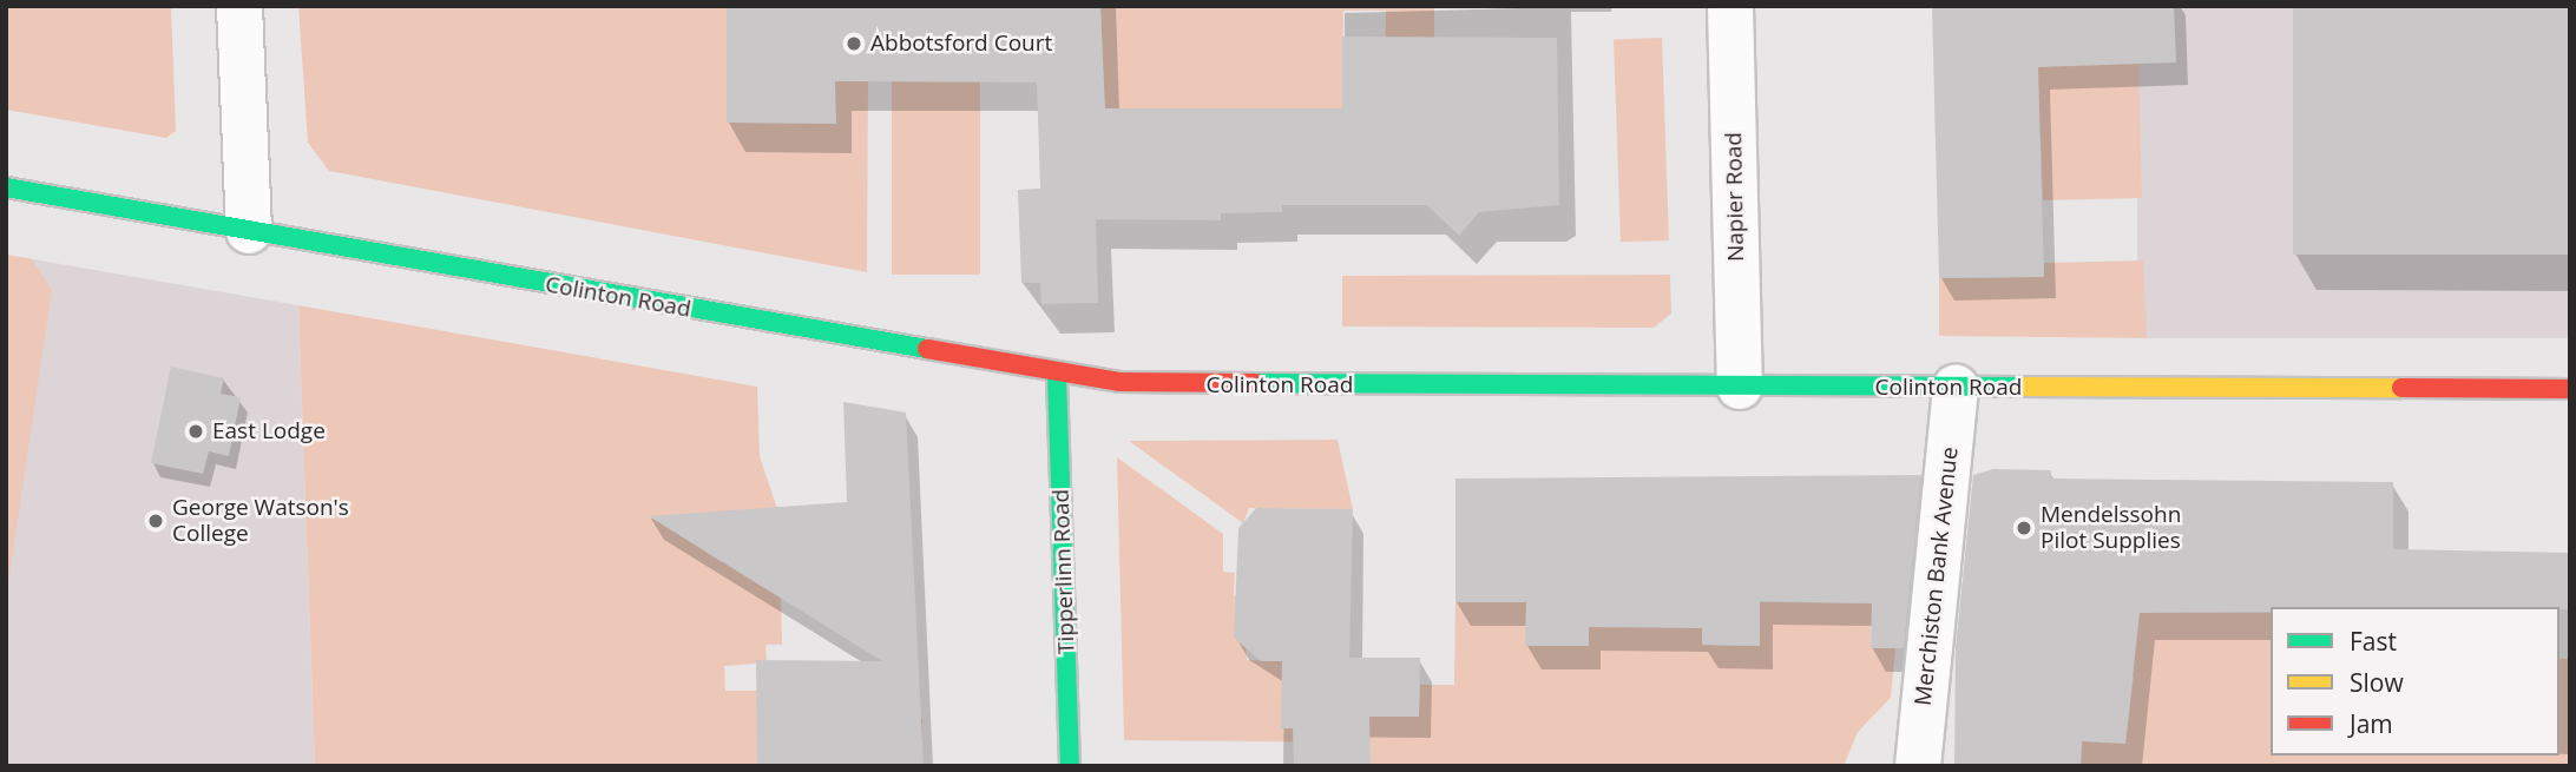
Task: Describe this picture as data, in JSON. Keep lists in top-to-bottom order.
{
  "streets": {
    "street": [
      "Napier Road",
      "Colinton Road",
      "Tipperlinn Road",
      "Merchiston Bank Avenue"
    ]
  },
  "crossings": [
    ["Napier Road", "Colinton Road"],
    ["Colinton Road", "Tipperlinn Road"],
    ["Colinton Road", "Merchiston Bank Avenue"]
  ],
  "places": [
    "Abbotsford Court",
    "East Lodge",
    "George Watson's College",
    "Mendelssohn Pilot Supplies"
  ],
  "legend": ["Fast", "Slow", "Jam"]
}
